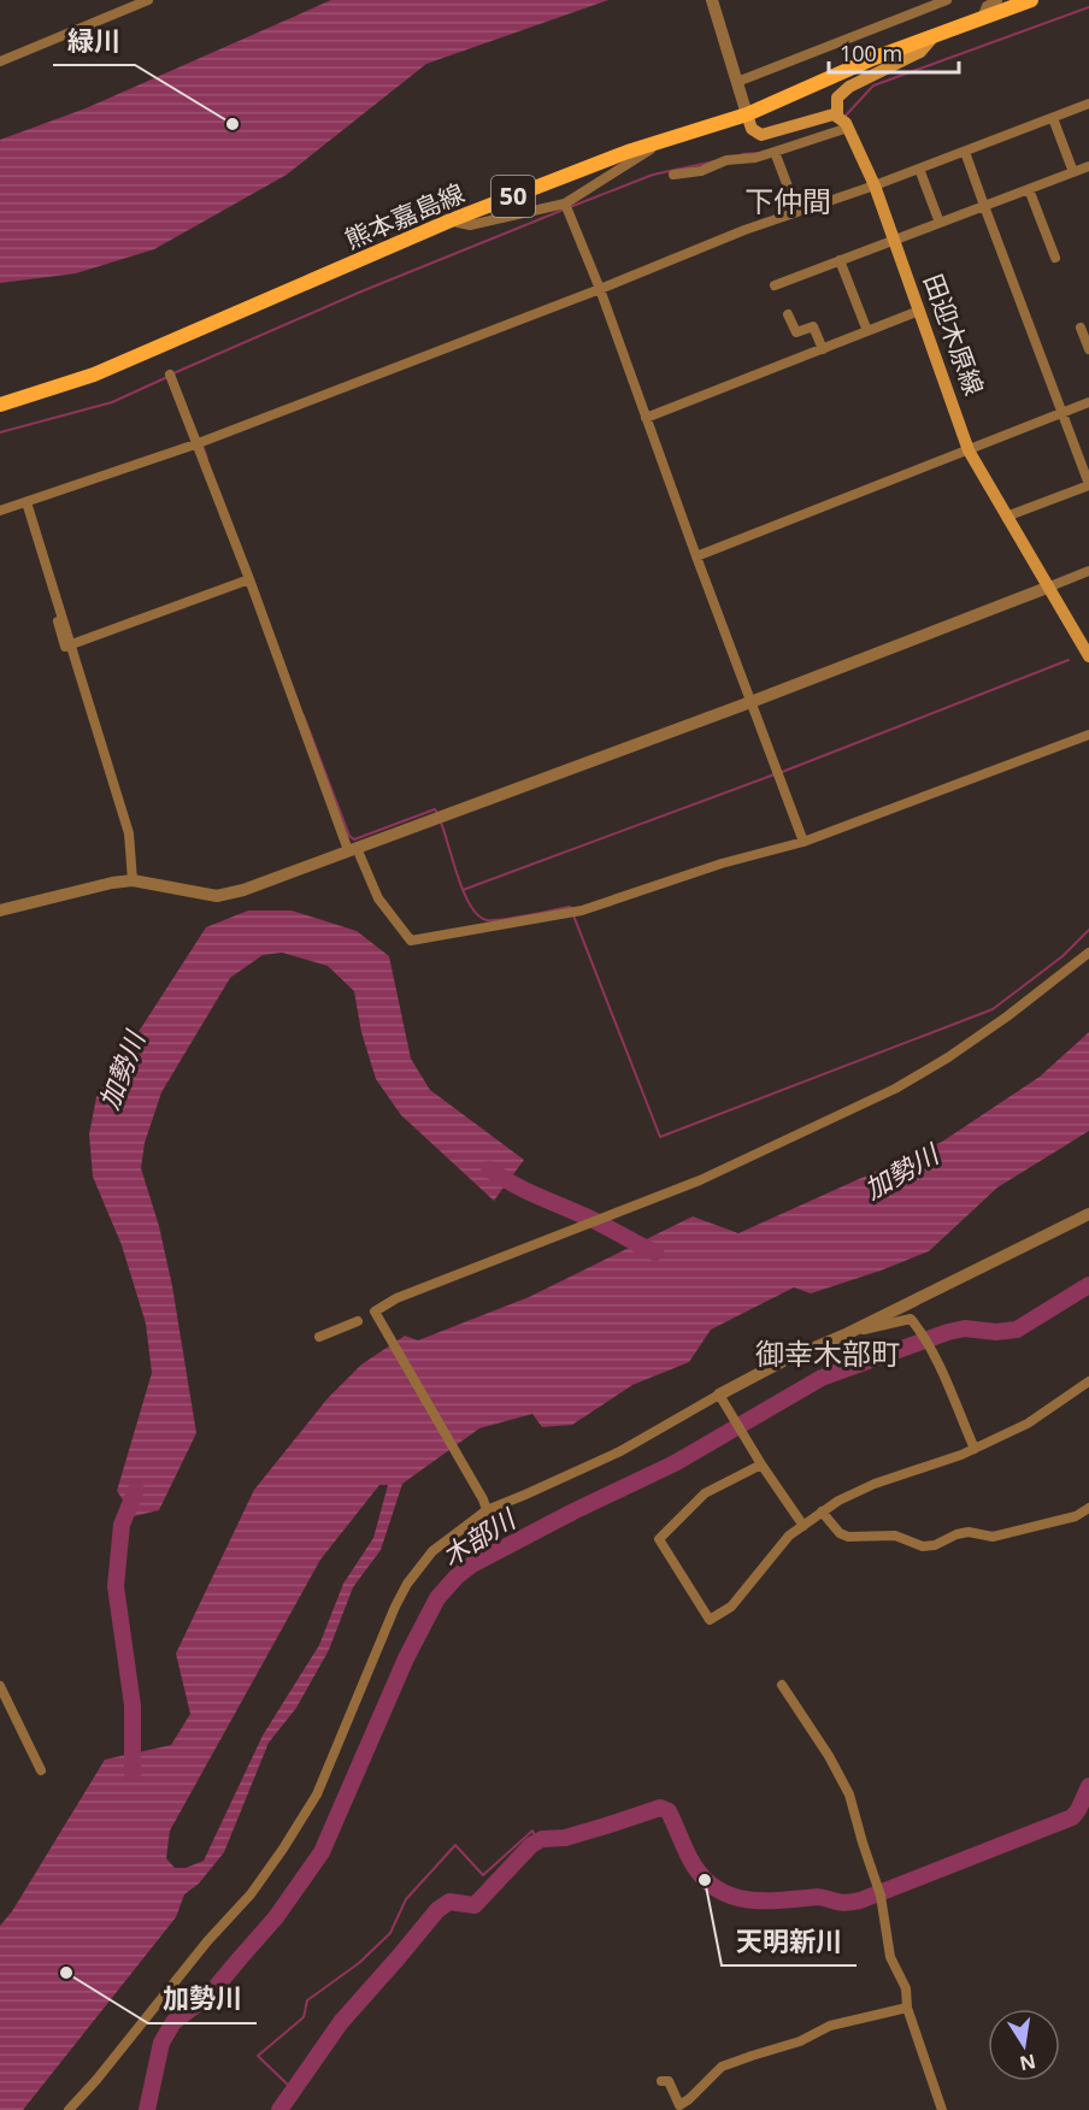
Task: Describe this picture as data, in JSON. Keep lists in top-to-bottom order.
{
  "streets": {
    "main road": ["50", "熊本嘉島線", "田迎木原線"]
  },
  "districts": ["下仲間", "御幸木部町"],
  "water": ["加勢川", "木部川"],
  "places": ["緑川", "天明新川", "加勢川"],
  "scale_bar": "100 m",
  "north": "bottom"
}
